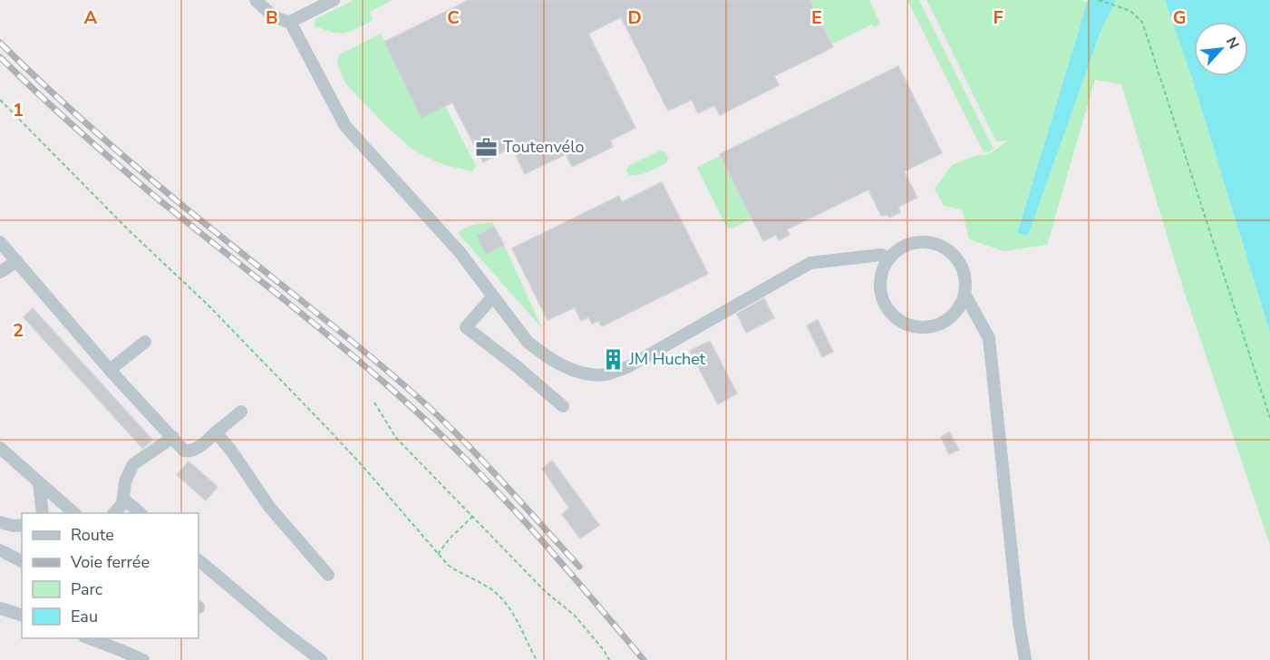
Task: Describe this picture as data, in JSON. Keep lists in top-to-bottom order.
{
  "places": {
    "office": ["Toutenvélo"],
    "building": ["JM Huchet"]
  },
  "legend": [
    "Route",
    "Voie ferrée",
    "Parc",
    "Eau"
  ],
  "north": "top right",
  "grid": {
    "columns": [
      "A",
      "B",
      "C",
      "D",
      "E",
      "F",
      "G"
    ],
    "rows": ["1", "2"]
  }
}
